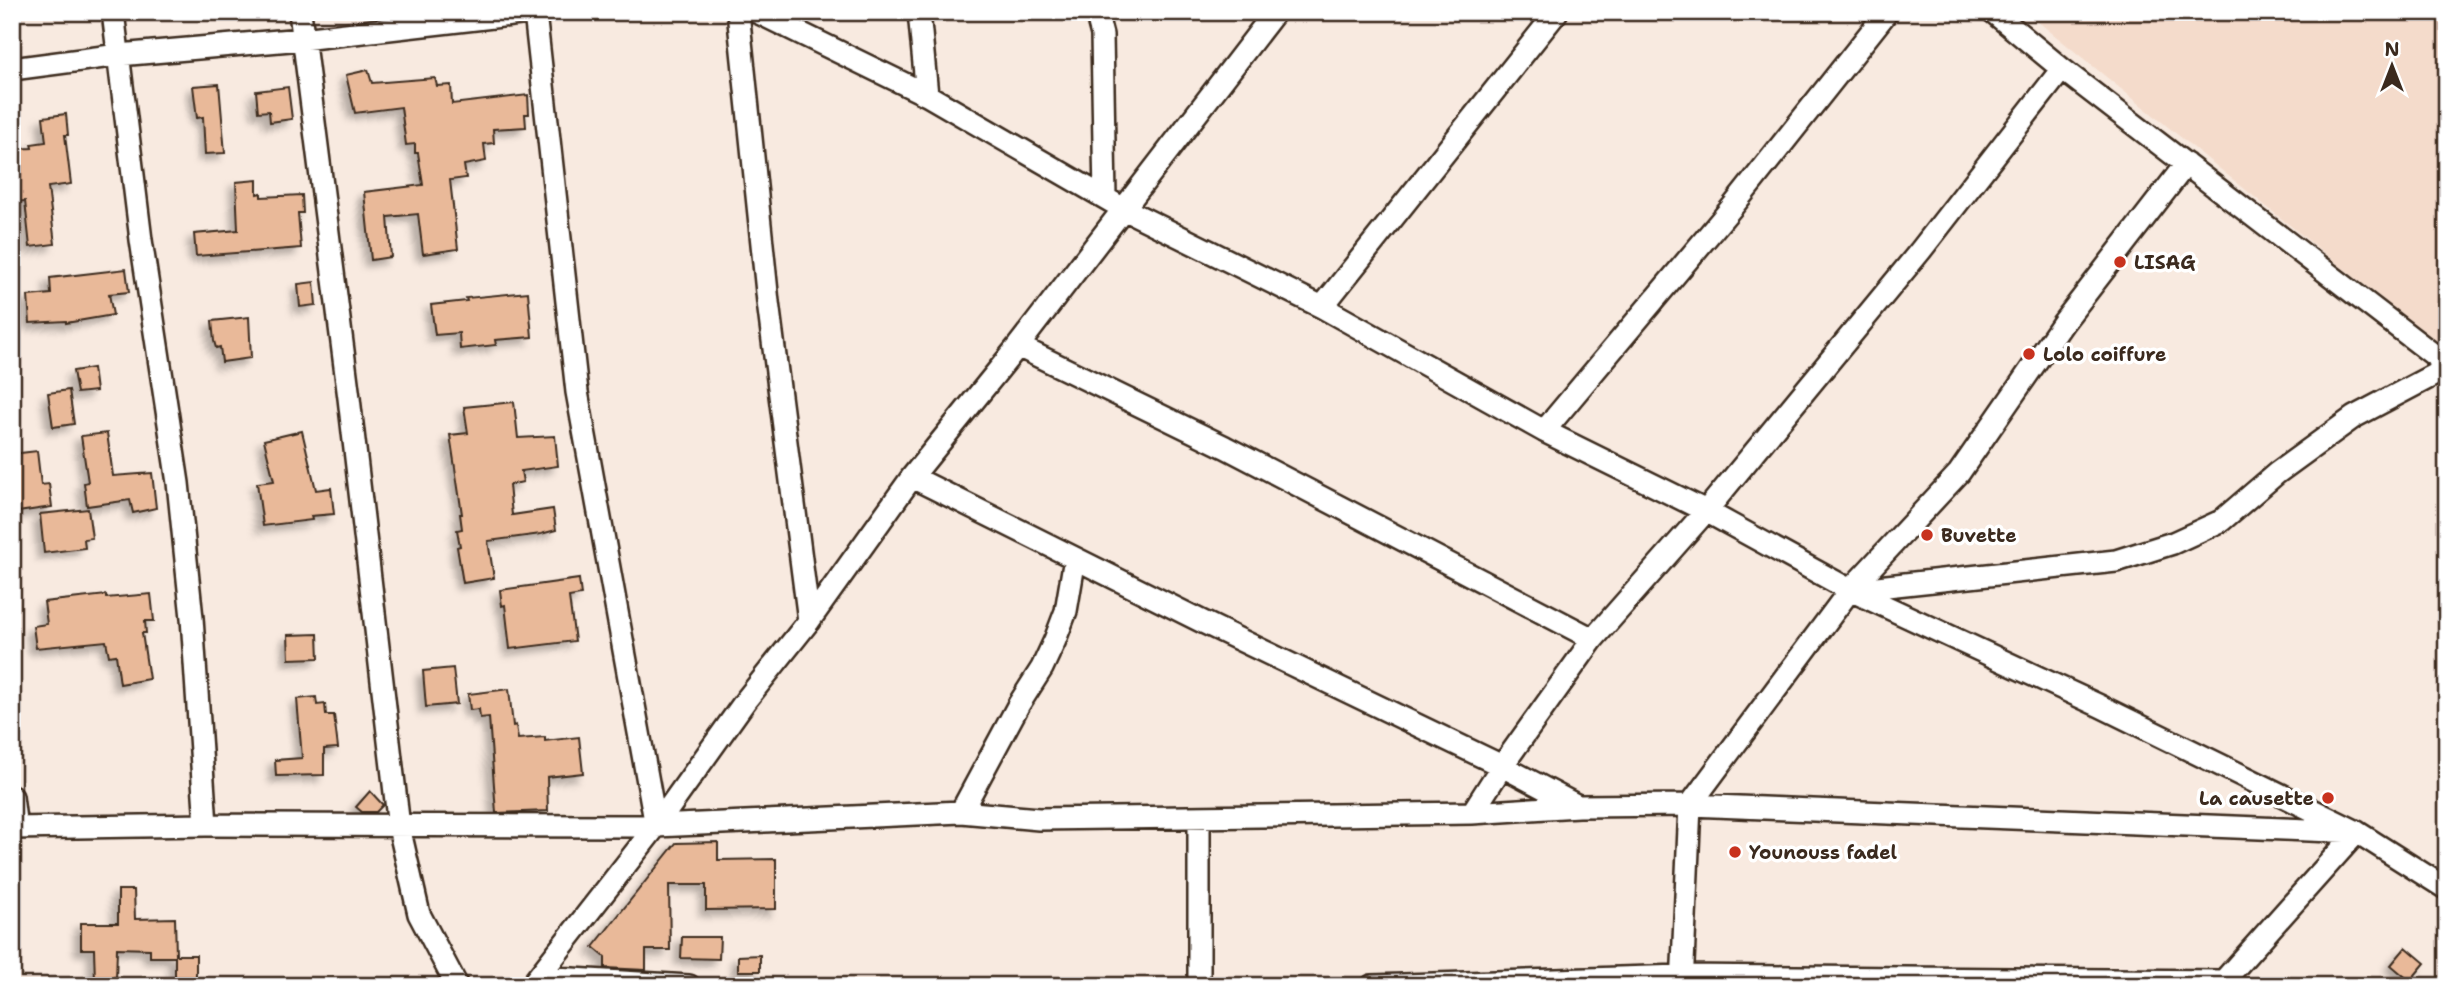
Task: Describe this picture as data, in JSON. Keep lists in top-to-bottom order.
{
  "places": [
    "LISAG",
    "Lolo coiffure",
    "Buvette",
    "La causette",
    "Younouss fadel"
  ],
  "north": "top"
}
